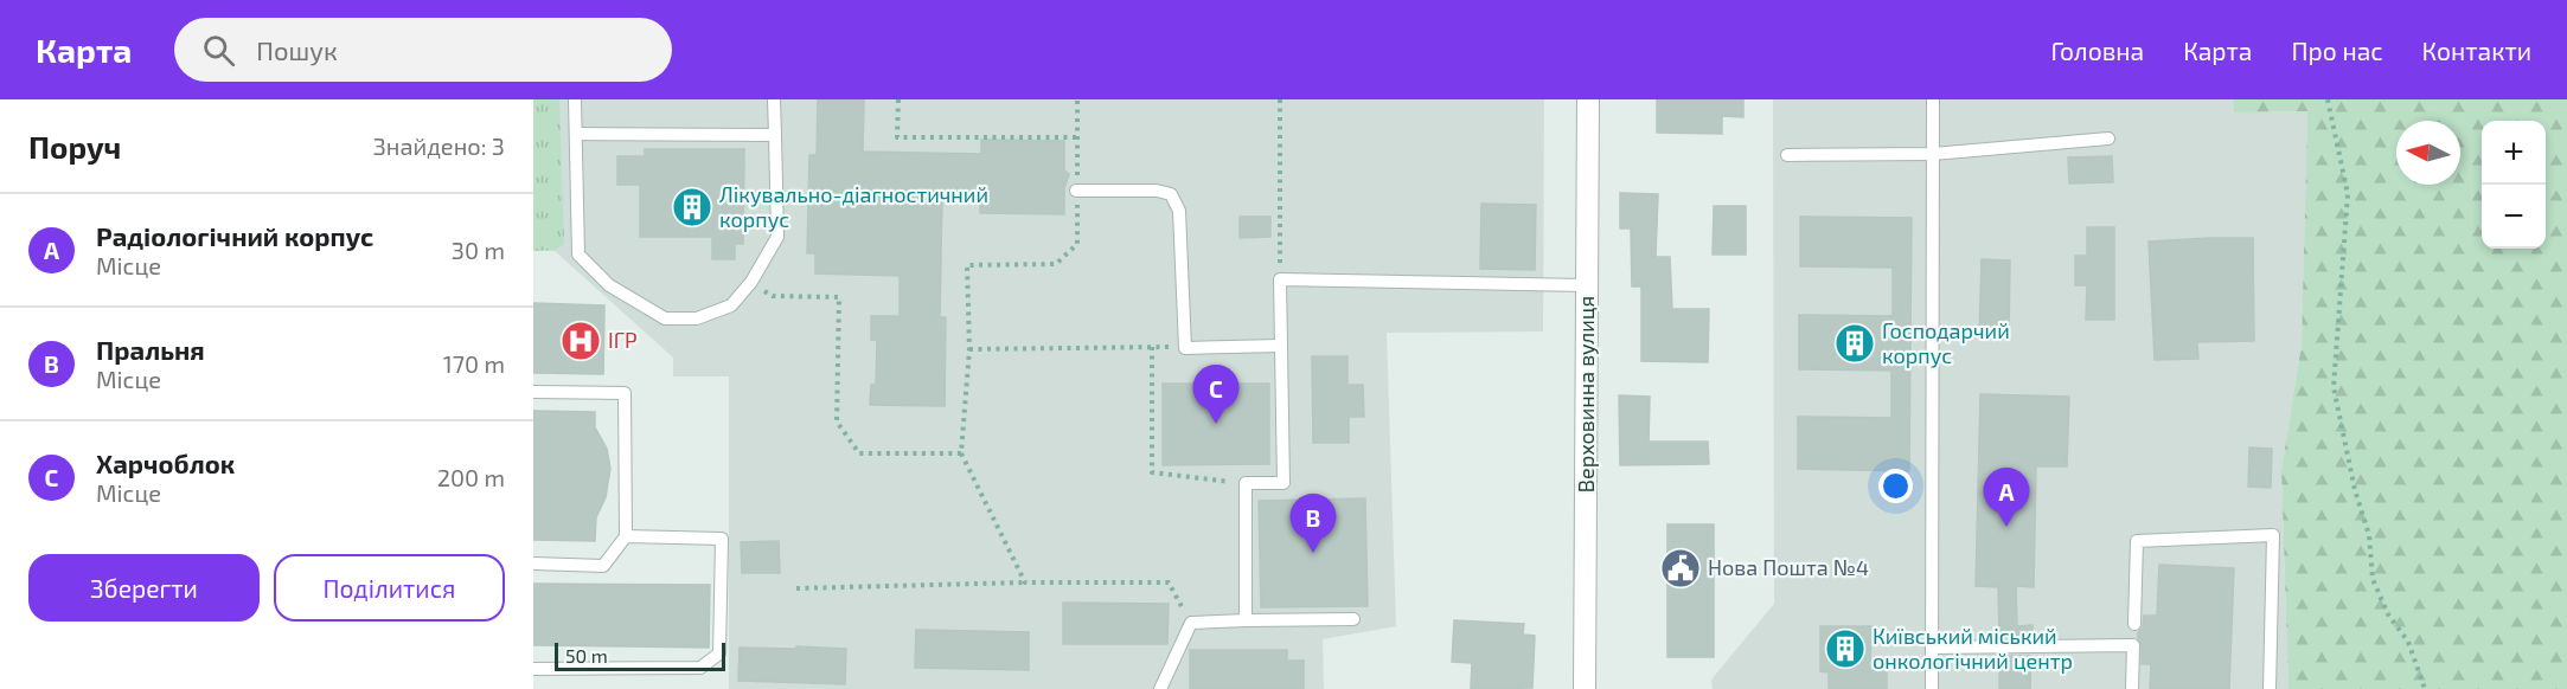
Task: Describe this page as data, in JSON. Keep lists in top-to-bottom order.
{
  "streets": {
    "street": ["Верховинна вулиця"]
  },
  "places": {
    "building": ["Лікувально-діагностичний корпус", "Господарчий корпус", "Київський міський онкологічний центр"],
    "hospital": ["ІГР"],
    "public building": ["Нова Пошта №4"]
  },
  "scale_bar": "50 m",
  "north": "left",
  "page": {
    "header": "Карта",
    "search": "Пошук",
    "nav": [
      "Головна",
      "Карта",
      "Про нас",
      "Контакти"
    ],
    "heading": ["Поруч", "Знайдено: 3"],
    "map_buttons": ["+", "−"],
    "list": [
      {
        "mark": "A",
        "name": "Радіологічний корпус",
        "note": "Місце",
        "value": "30 m"
      },
      {
        "mark": "B",
        "name": "Пральня",
        "note": "Місце",
        "value": "170 m"
      },
      {
        "mark": "C",
        "name": "Харчоблок",
        "note": "Місце",
        "value": "200 m"
      }
    ],
    "pins": ["C", "A", "B"],
    "buttons": ["Зберегти", "Поділитися"],
    "scale": "50 m"
  }
}
